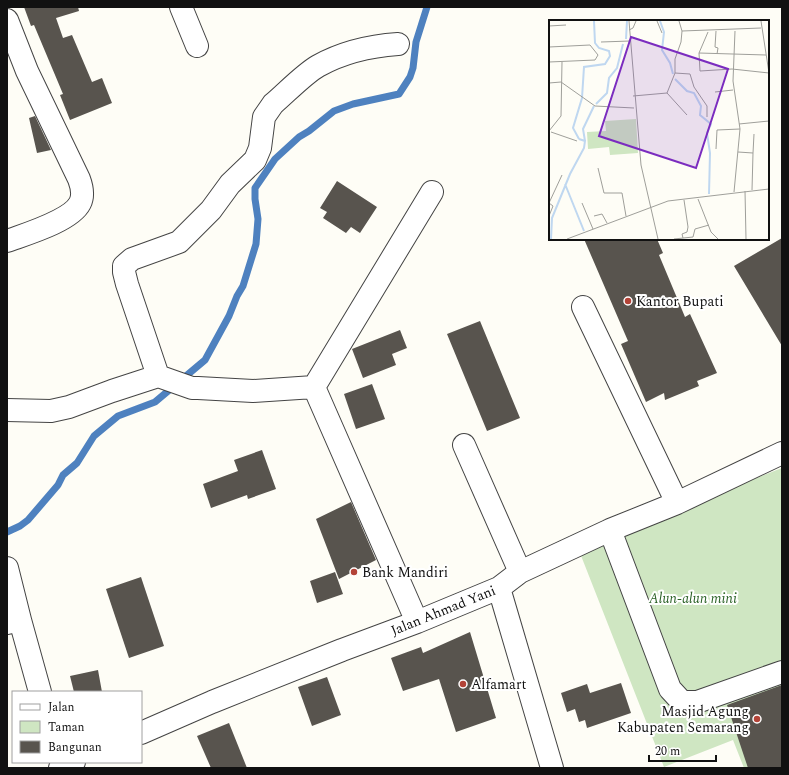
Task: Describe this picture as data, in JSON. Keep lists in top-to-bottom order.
{
  "streets": {
    "street": ["Jalan Ahmad Yani"]
  },
  "parks": ["Alun-alun mini"],
  "places": [
    "Kantor Bupati",
    "Bank Mandiri",
    "Alfamart",
    "Masjid Agung Kabupaten Semarang"
  ],
  "legend": ["Jalan", "Taman", "Bangunan"],
  "scale_bar": "20 m"
}
